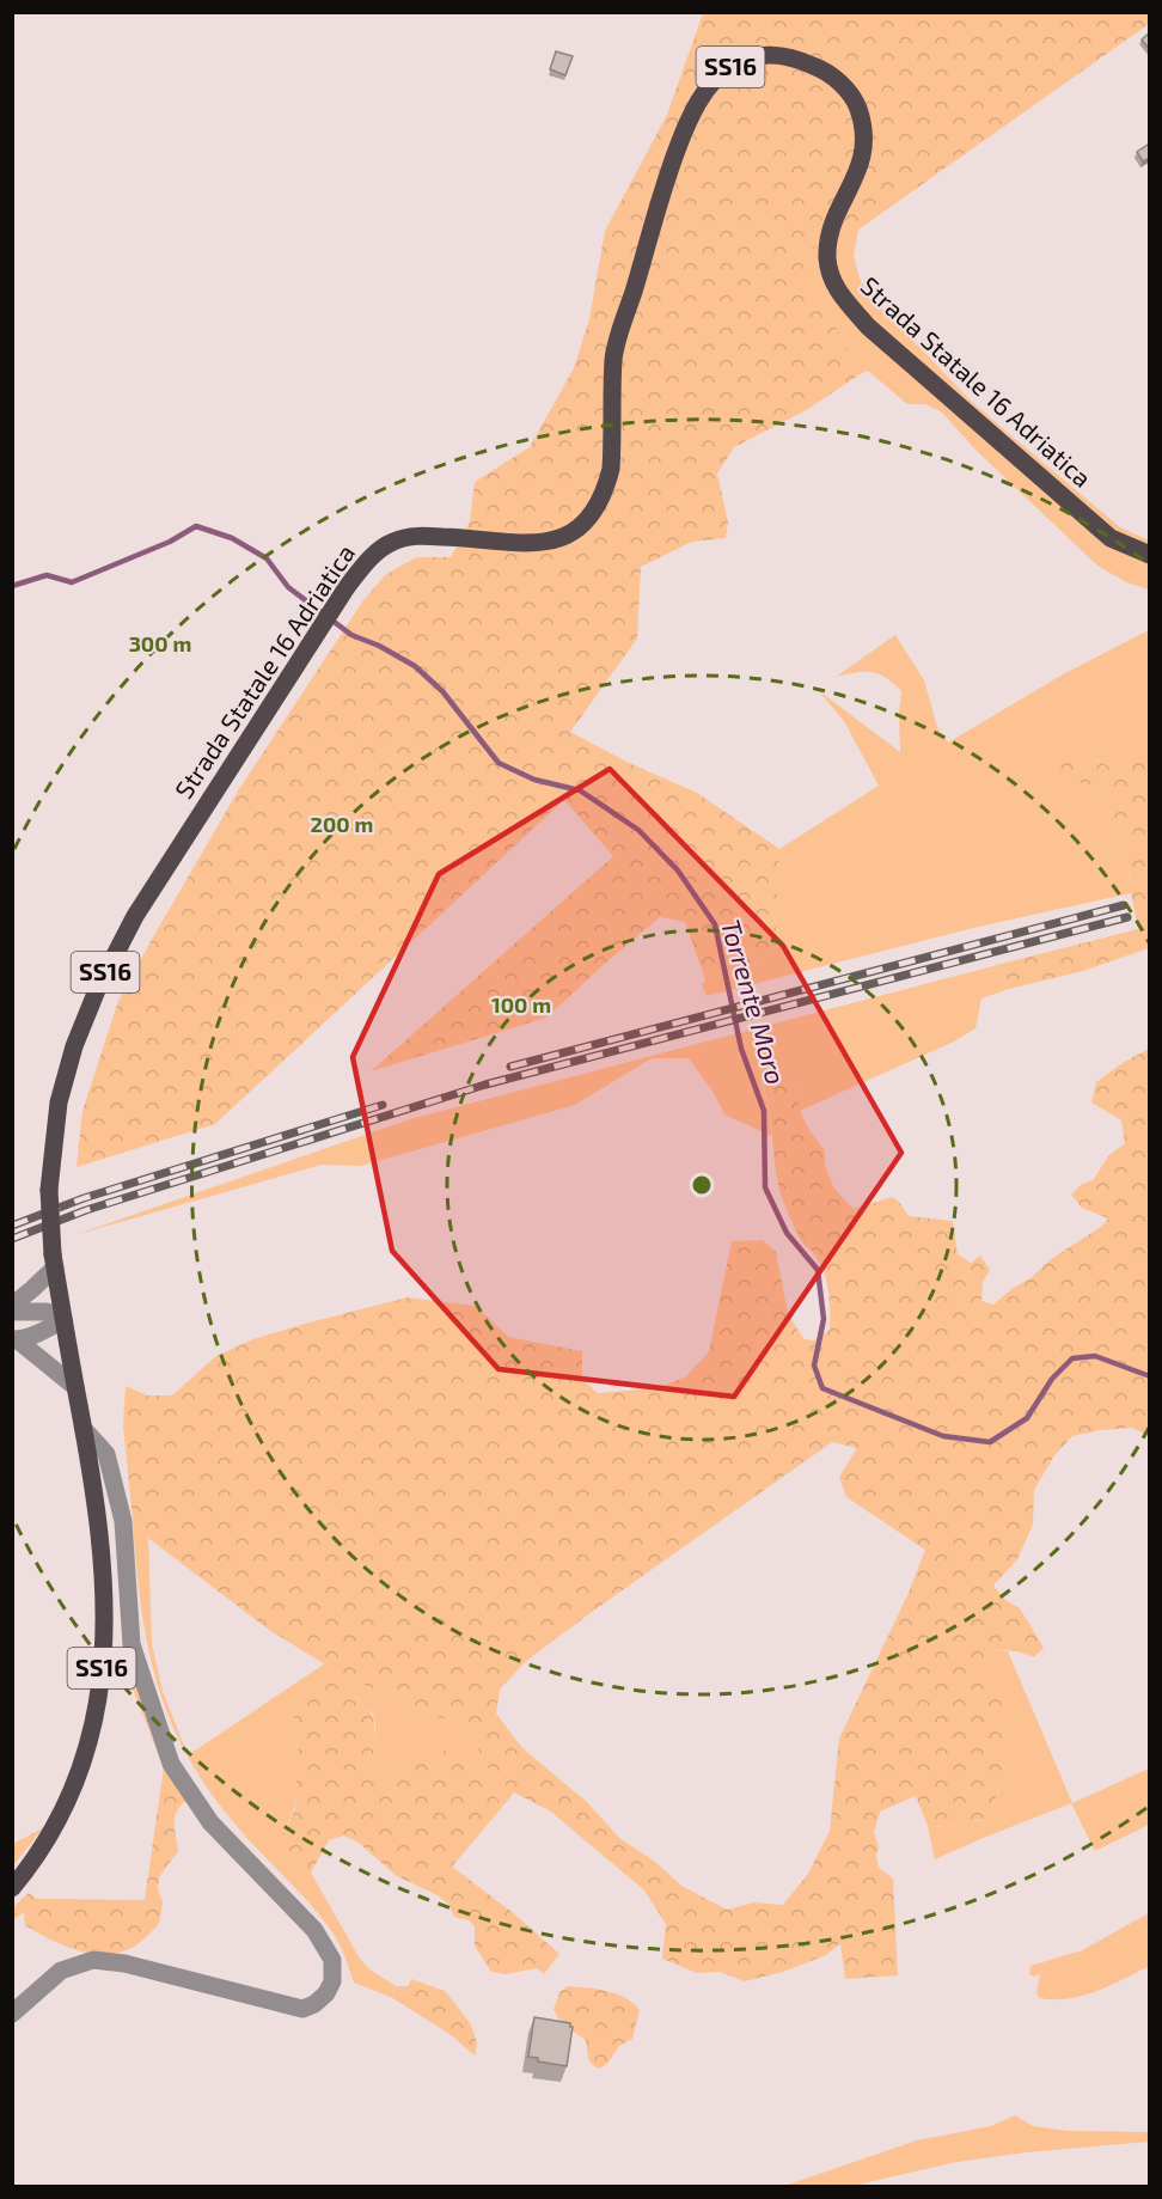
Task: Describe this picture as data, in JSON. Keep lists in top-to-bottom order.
{
  "streets": {
    "main road": ["SS16", "Strada Statale 16 Adriatica"]
  },
  "crossings": [
    ["SS16", "Strada Statale 16 Adriatica"]
  ],
  "water": ["Torrente Moro"],
  "rings": ["300 m", "200 m", "100 m"]
}
